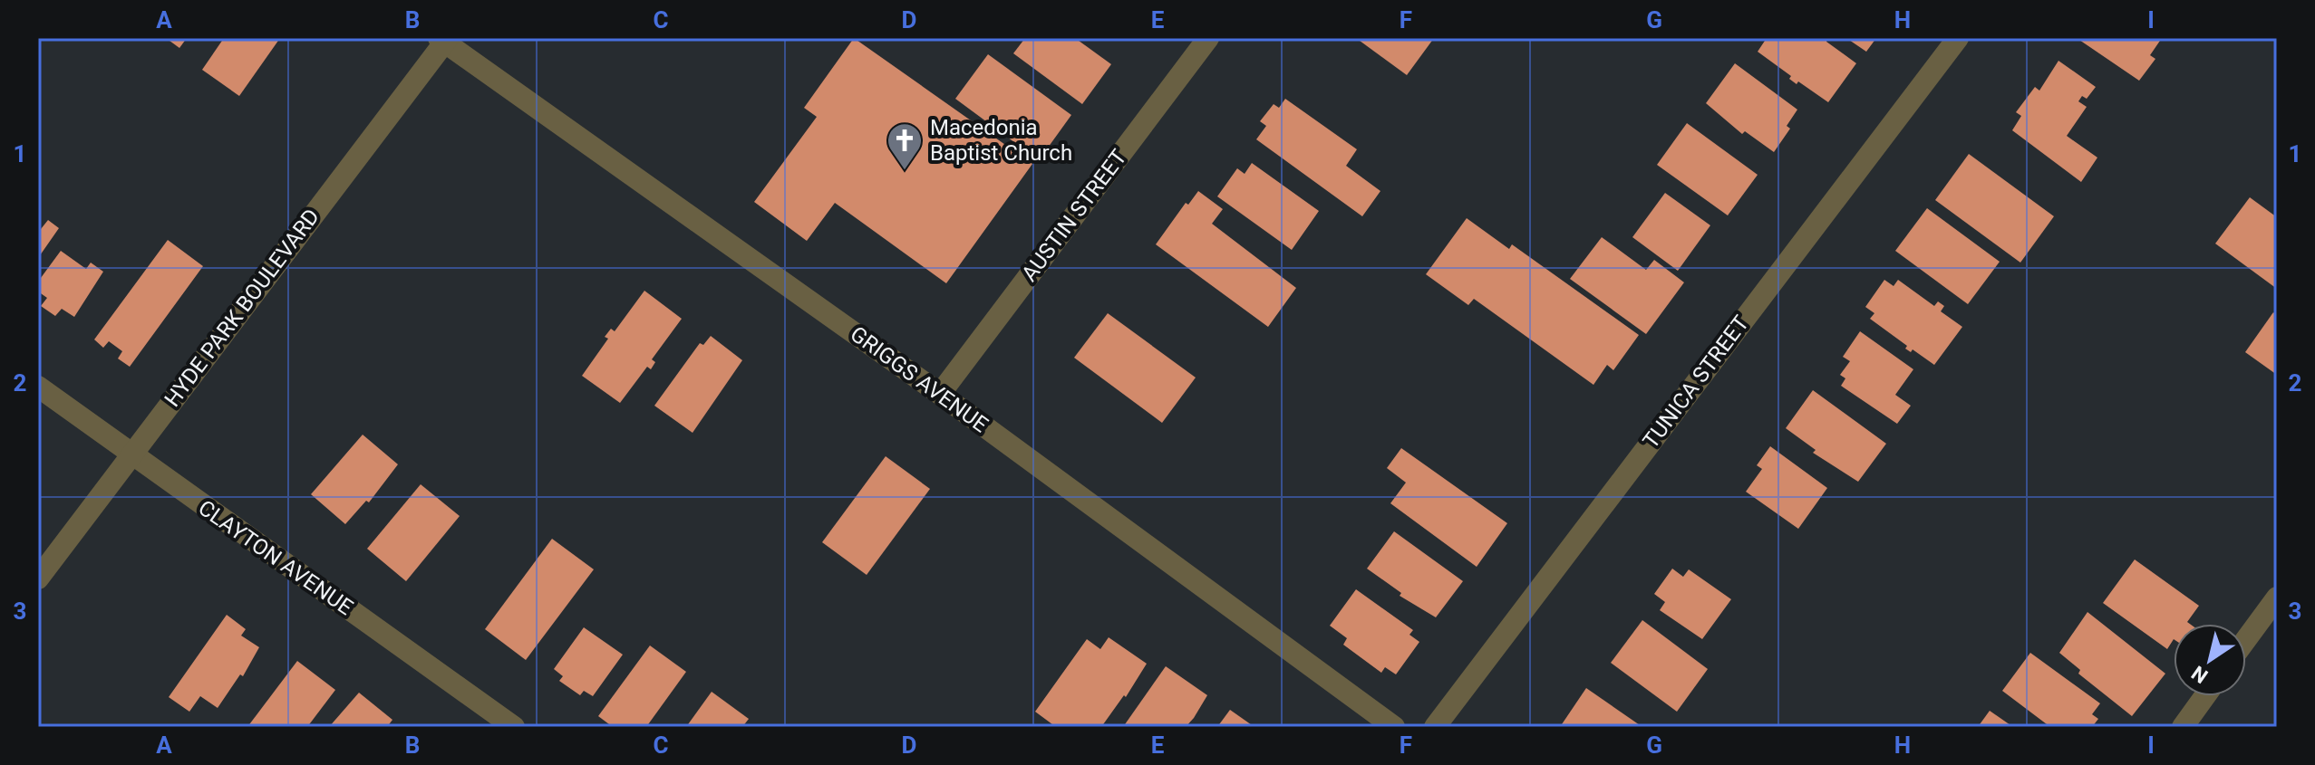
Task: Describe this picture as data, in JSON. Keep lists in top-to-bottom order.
{
  "streets": {
    "street": [
      "AUSTIN STREET",
      "HYDE PARK BOULEVARD",
      "GRIGGS AVENUE",
      "TUNICA STREET",
      "CLAYTON AVENUE"
    ]
  },
  "crossings": [
    ["AUSTIN STREET", "GRIGGS AVENUE"],
    ["HYDE PARK BOULEVARD", "GRIGGS AVENUE"],
    ["HYDE PARK BOULEVARD", "CLAYTON AVENUE"]
  ],
  "places": {
    "church": ["Macedonia Baptist Church"]
  },
  "north": "bottom left",
  "grid": {
    "columns": [
      "A",
      "B",
      "C",
      "D",
      "E",
      "F",
      "G",
      "H",
      "I"
    ],
    "rows": ["1", "2", "3"]
  }
}
